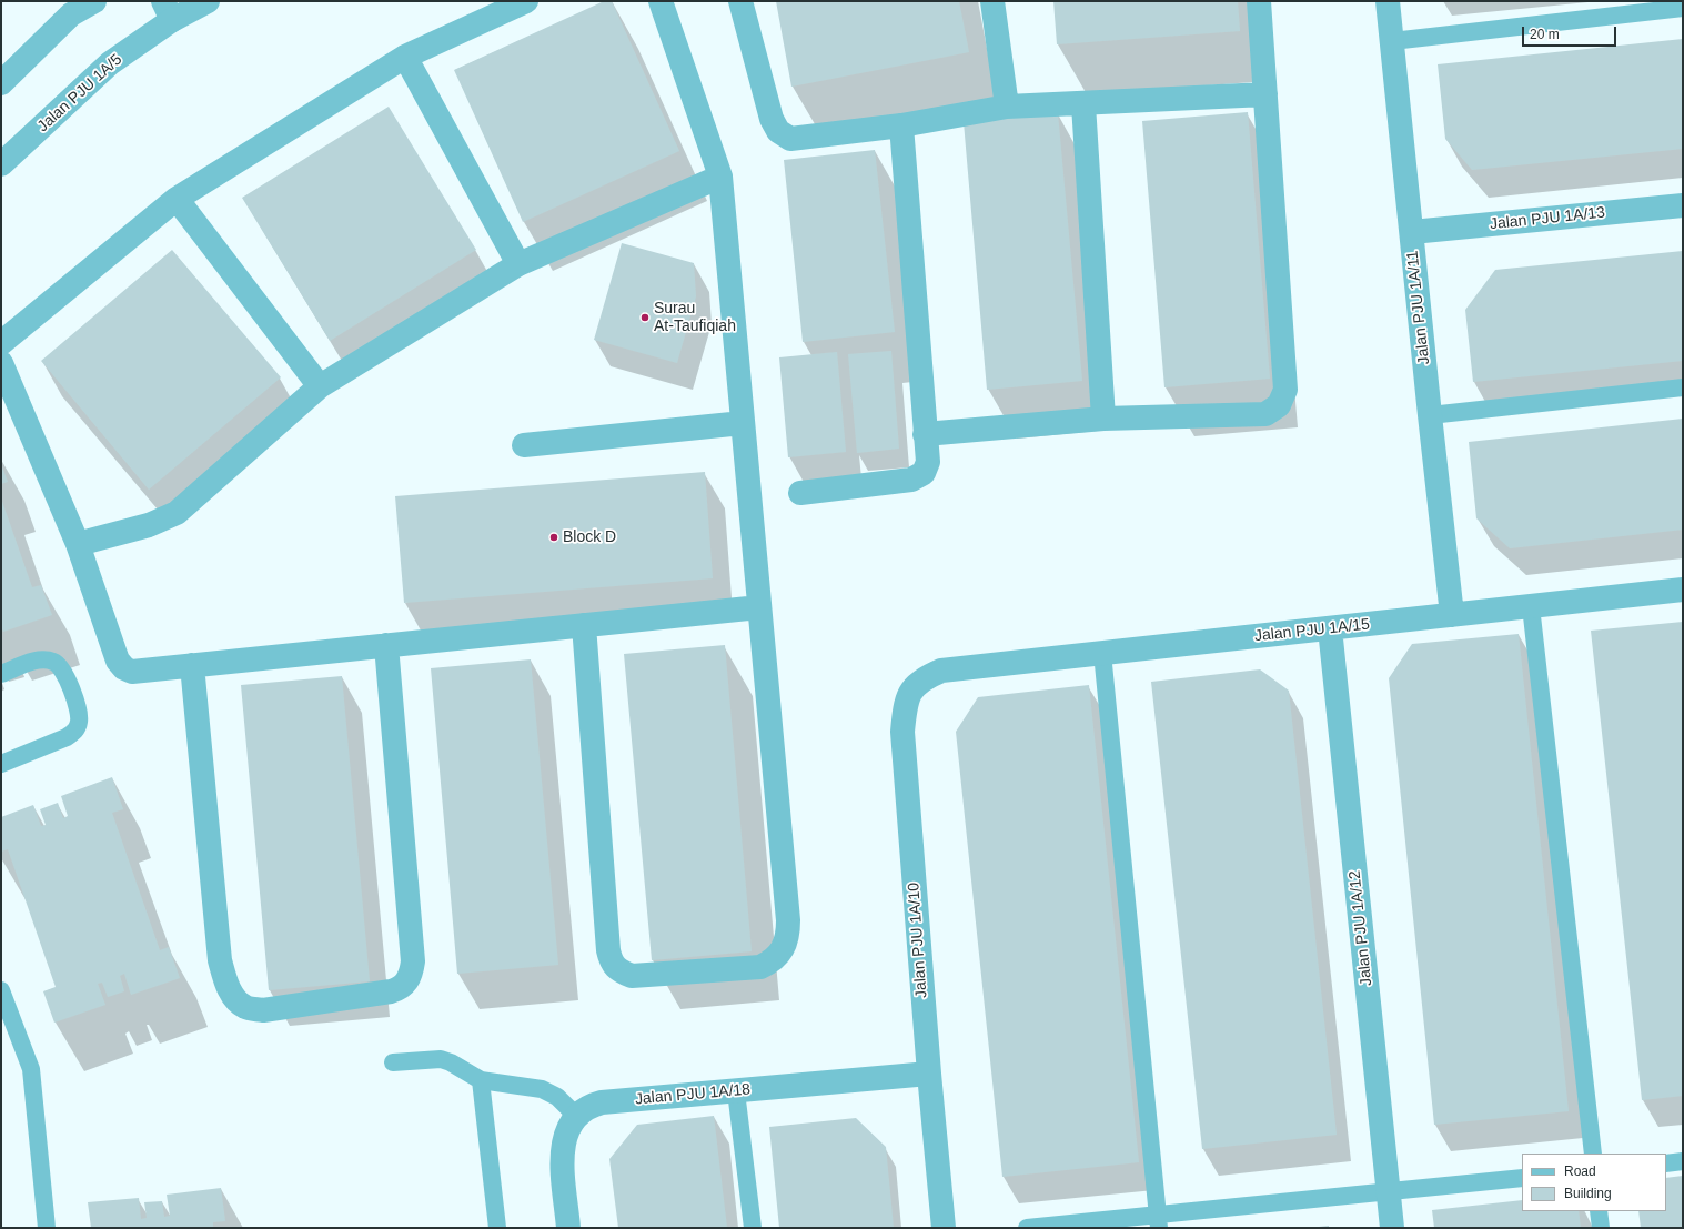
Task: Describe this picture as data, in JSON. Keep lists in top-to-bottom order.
{
  "streets": {
    "street": [
      "Jalan PJU 1A/5",
      "Jalan PJU 1A/13",
      "Jalan PJU 1A/11",
      "Jalan PJU 1A/15",
      "Jalan PJU 1A/12",
      "Jalan PJU 1A/10",
      "Jalan PJU 1A/18"
    ]
  },
  "crossings": [
    ["Jalan PJU 1A/13", "Jalan PJU 1A/11"],
    ["Jalan PJU 1A/11", "Jalan PJU 1A/15"],
    ["Jalan PJU 1A/15", "Jalan PJU 1A/12"],
    ["Jalan PJU 1A/15", "Jalan PJU 1A/10"],
    ["Jalan PJU 1A/10", "Jalan PJU 1A/18"]
  ],
  "places": ["Surau At-Taufiqiah", "Block D"],
  "legend": ["Road", "Building"],
  "scale_bar": "20 m"
}
